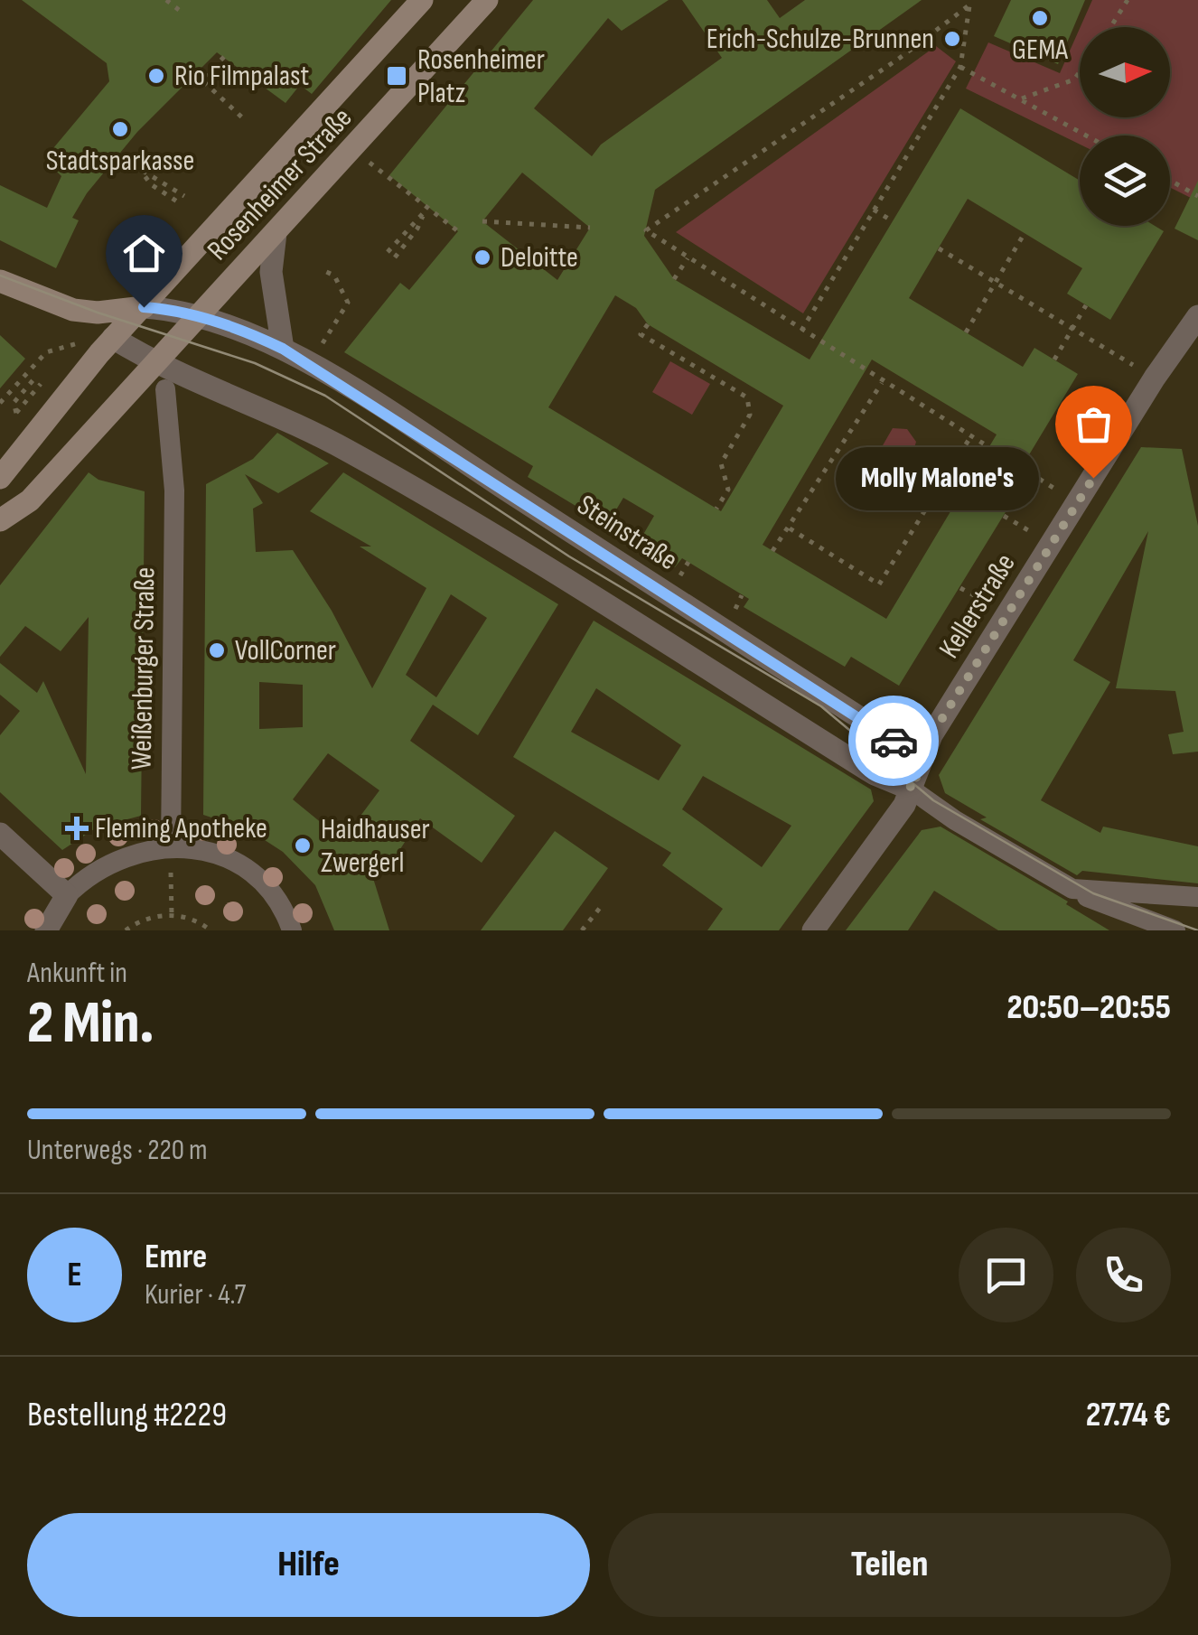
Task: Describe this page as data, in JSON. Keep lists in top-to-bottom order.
{
  "streets": {
    "main road": ["Rosenheimer Straße"],
    "street": ["Steinstraße", "Kellerstraße", "Weißenburger Straße"]
  },
  "crossings": [
    ["Rosenheimer Straße", "Steinstraße"],
    ["Steinstraße", "Kellerstraße"]
  ],
  "places": {
    "other": [
      "GEMA",
      "Erich-Schulze-Brunnen",
      "Rio Filmpalast",
      "Stadtsparkasse",
      "Deloitte",
      "Molly Malone's",
      "VollCorner",
      "Haidhauser Zwergerl"
    ],
    "transit": ["Rosenheimer Platz"],
    "health": ["Fleming Apotheke"]
  },
  "north": "right",
  "page": {
    "bubble": "Molly Malone's",
    "heading": ["2 Min.", "Ankunft in", "20:50–20:55"],
    "panel": [
      "Emre",
      "Kurier · 4.7",
      "Bestellung #2229",
      "27.74 €"
    ],
    "bar": "Unterwegs · 220 m",
    "round": "E",
    "buttons": ["Hilfe", "Teilen"]
  }
}
